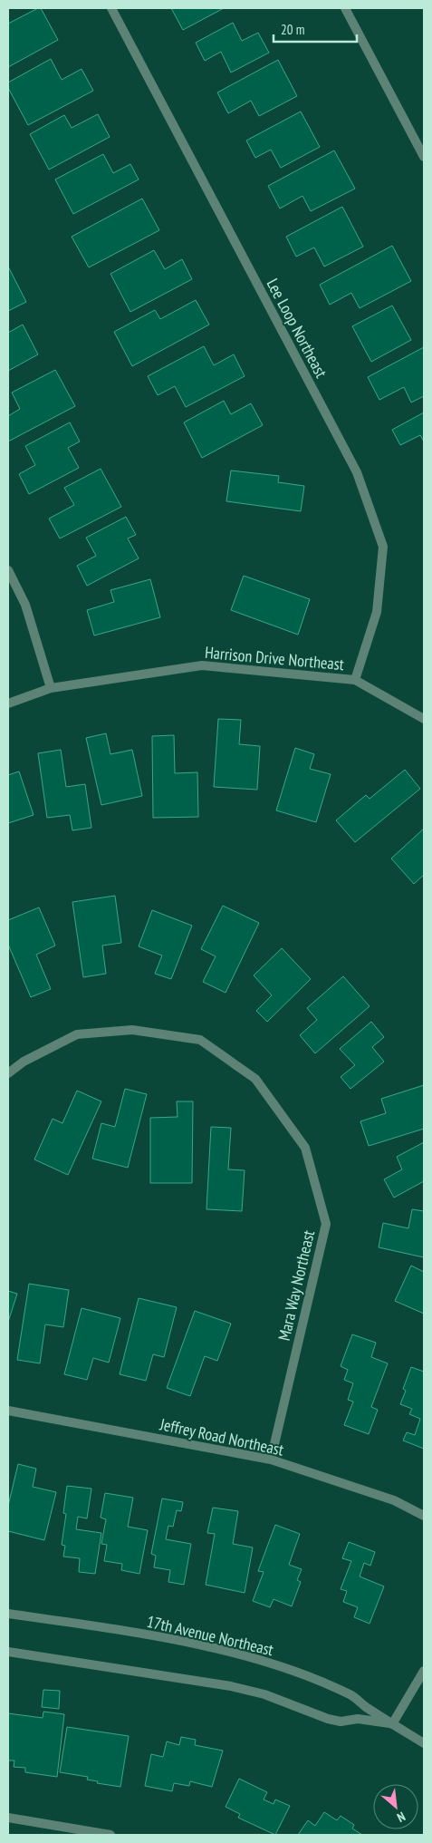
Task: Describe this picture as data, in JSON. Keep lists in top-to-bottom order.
{
  "streets": {
    "street": [
      "Lee Loop Northeast",
      "Harrison Drive Northeast",
      "Mara Way Northeast",
      "Jeffrey Road Northeast",
      "17th Avenue Northeast"
    ]
  },
  "crossings": [
    ["Lee Loop Northeast", "Harrison Drive Northeast"],
    ["Mara Way Northeast", "Jeffrey Road Northeast"]
  ],
  "scale_bar": "20 m",
  "north": "bottom right"
}
